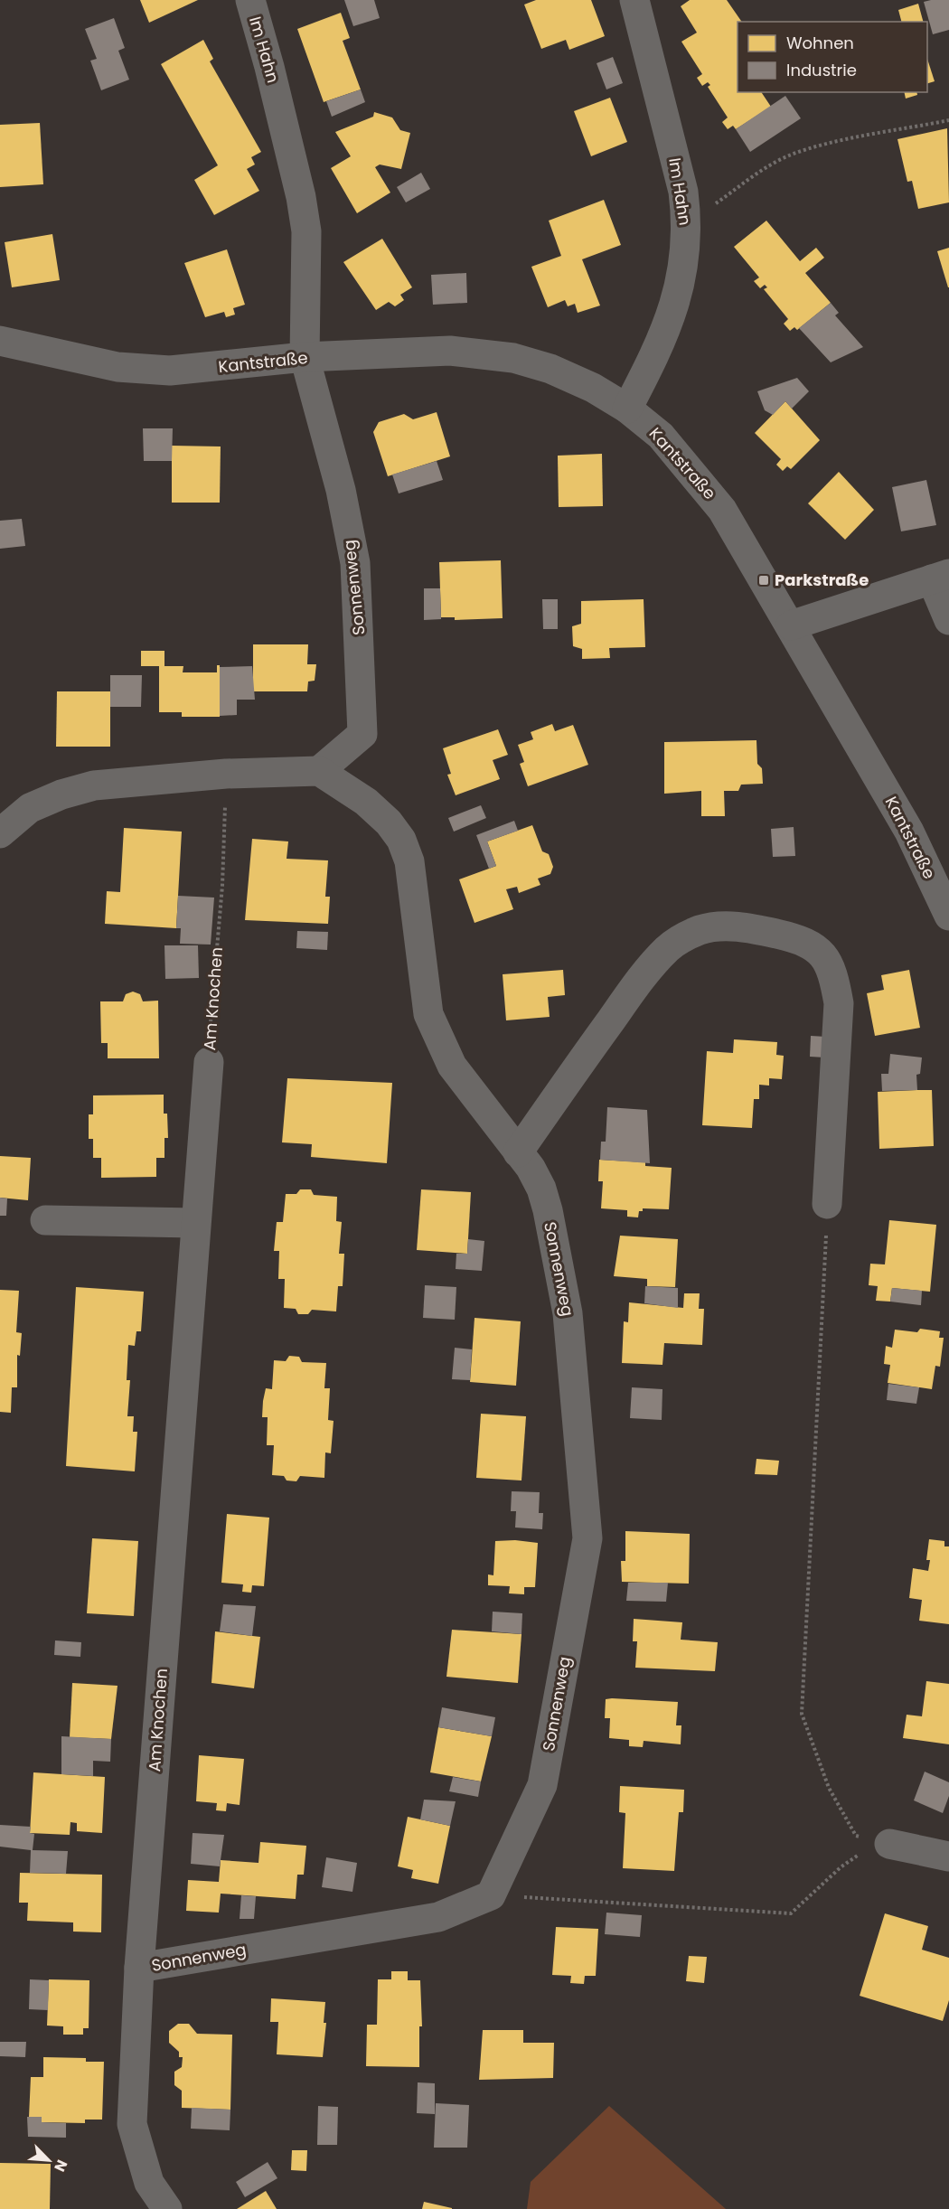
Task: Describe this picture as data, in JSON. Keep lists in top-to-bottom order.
{
  "streets": {
    "street": [
      "Im Hahn",
      "Kantstraße",
      "Sonnenweg",
      "Am Knochen"
    ]
  },
  "crossings": [
    ["Im Hahn", "Kantstraße"],
    ["Im Hahn", "Sonnenweg"],
    ["Kantstraße", "Sonnenweg"],
    ["Sonnenweg", "Am Knochen"]
  ],
  "places": {
    "transit": ["Parkstraße"]
  },
  "legend": ["Wohnen", "Industrie"],
  "north": "bottom right"
}
